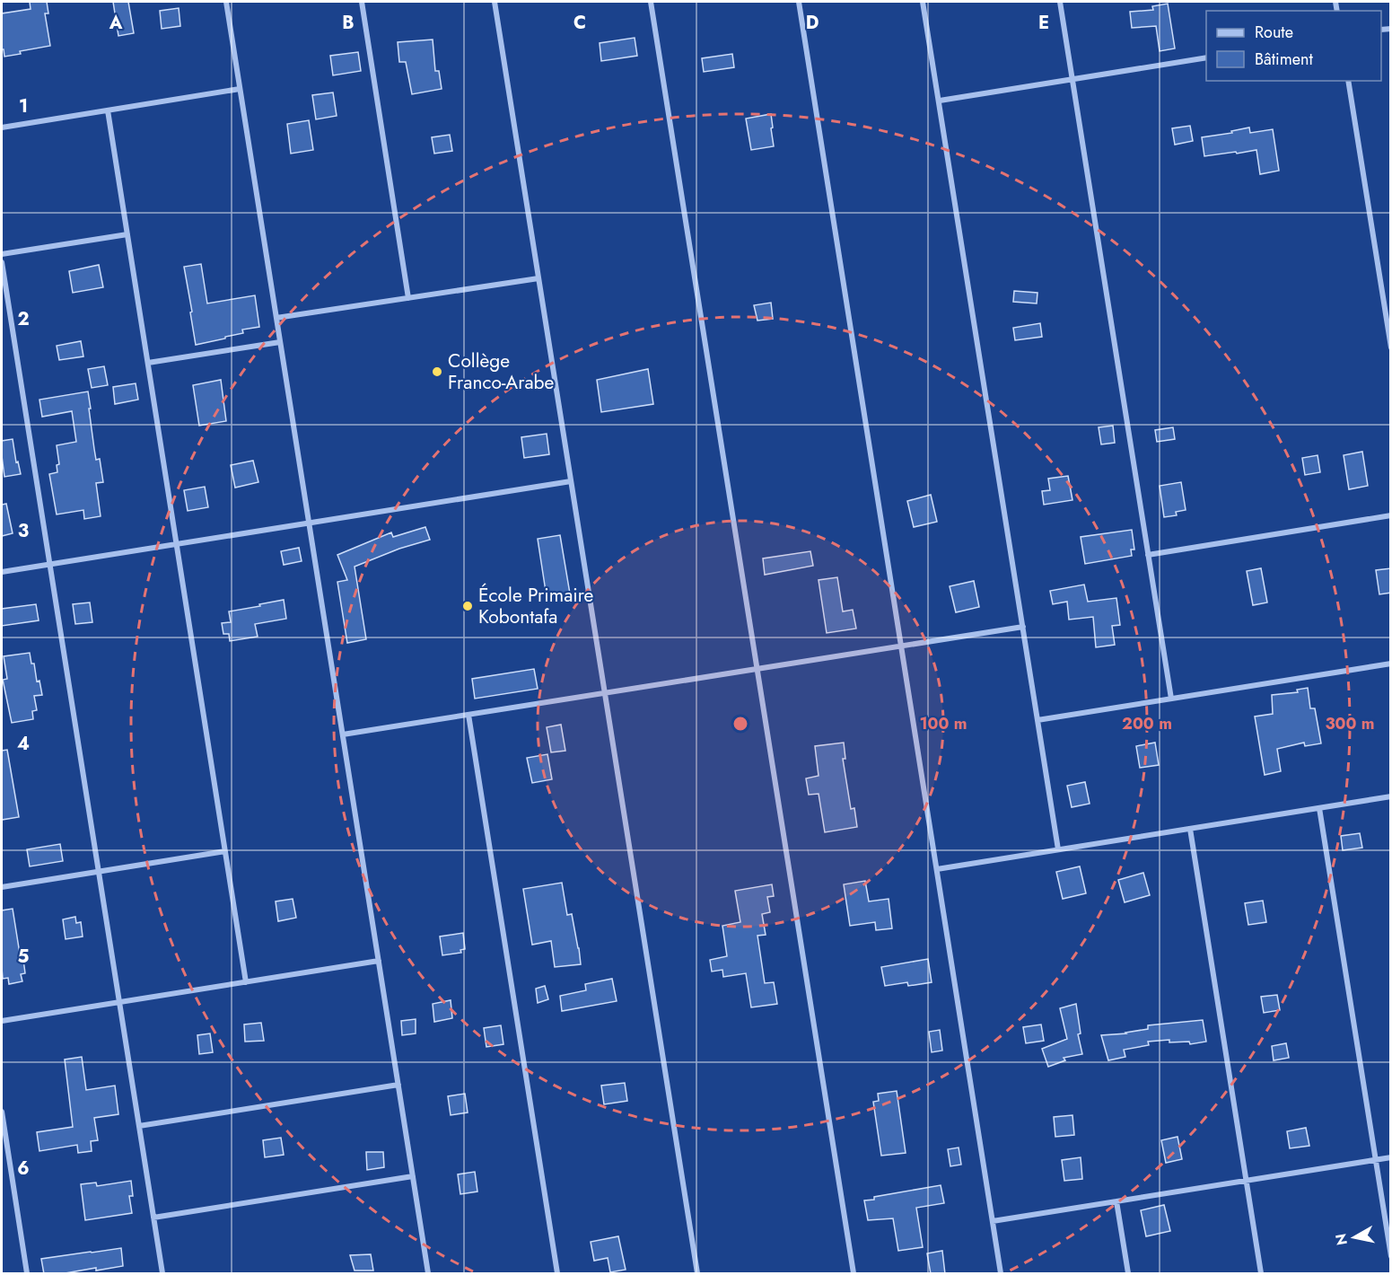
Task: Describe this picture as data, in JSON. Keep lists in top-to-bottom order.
{
  "places": ["Collège Franco-Arabe", "École Primaire Kobontafa"],
  "legend": ["Route", "Bâtiment"],
  "north": "left",
  "grid": {
    "columns": [
      "A",
      "B",
      "C",
      "D",
      "E"
    ],
    "rows": [
      "1",
      "2",
      "3",
      "4",
      "5",
      "6"
    ]
  },
  "rings": ["100 m", "200 m", "300 m"]
}
